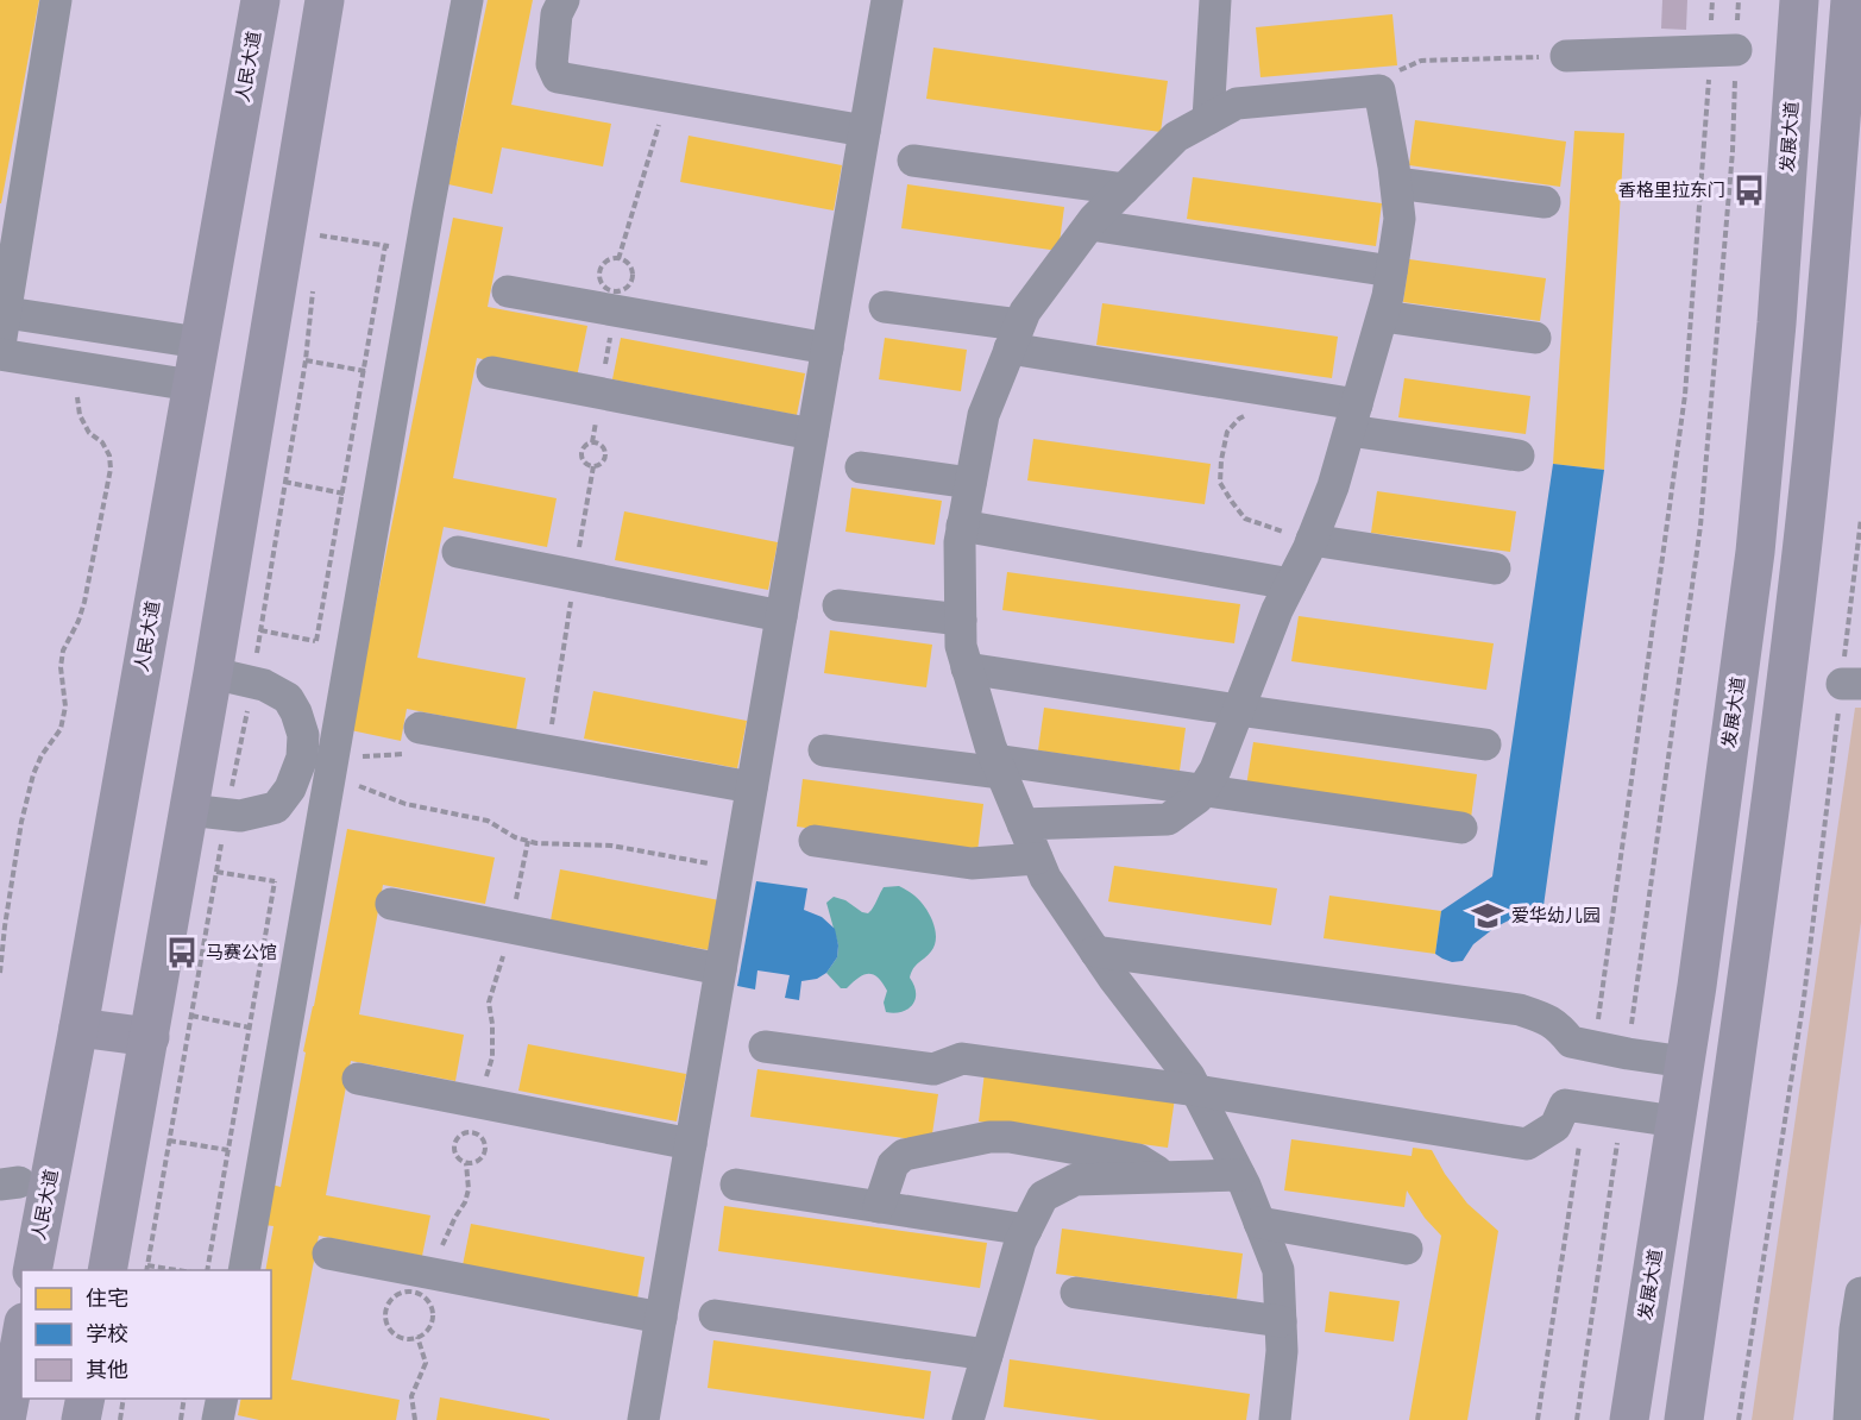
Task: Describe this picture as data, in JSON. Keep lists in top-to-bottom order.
{
  "streets": {
    "main road": ["人民大道", "发展大道"]
  },
  "places": {
    "bus stop": ["香格里拉东门", "马赛公馆"],
    "school or university": ["爱华幼儿园"]
  },
  "legend": ["住宅", "学校", "其他"]
}
